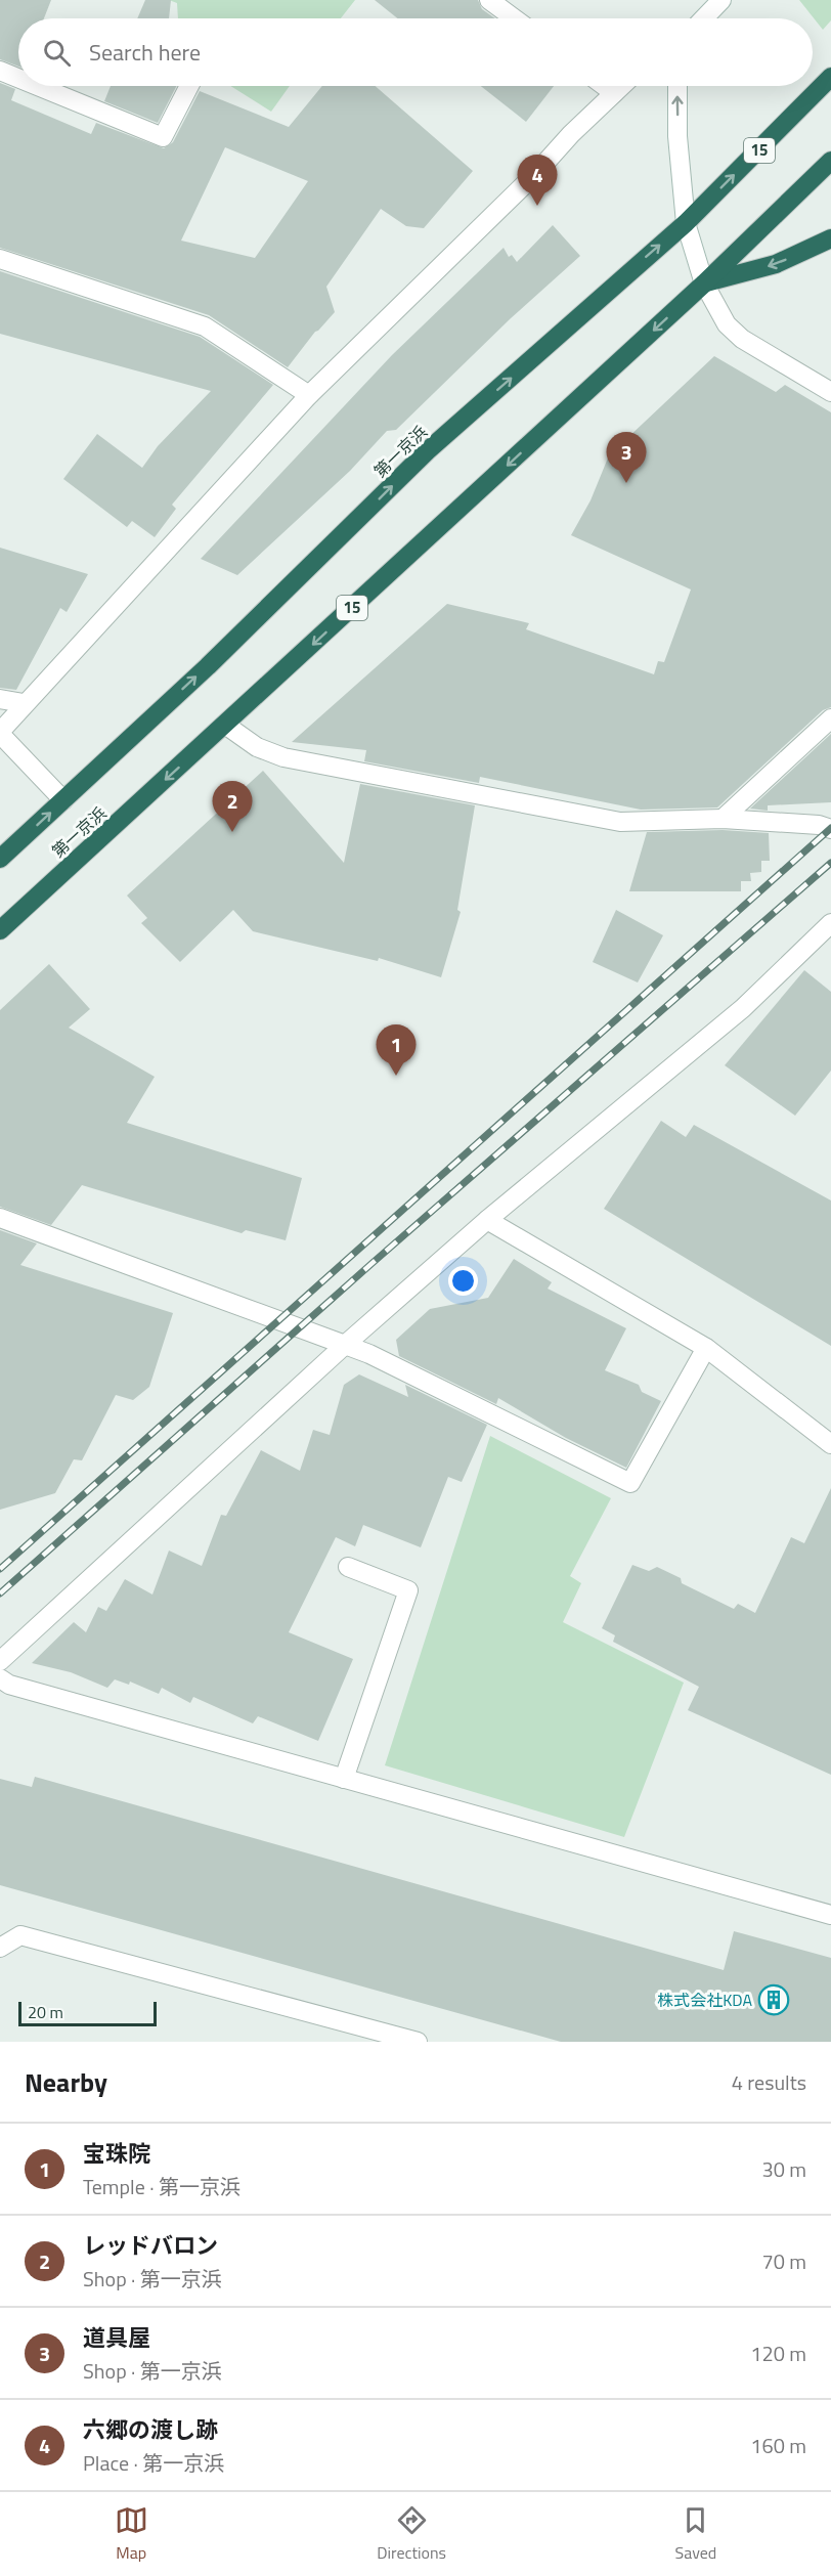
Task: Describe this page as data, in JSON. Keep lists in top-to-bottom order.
{
  "streets": {
    "highway": ["15", "第一京浜"]
  },
  "places": {
    "building": ["株式会社KDA"]
  },
  "scale_bar": "20 m",
  "page": {
    "search": "Search here",
    "pins": [
      "4",
      "3",
      "2",
      "1"
    ],
    "scale": "20 m",
    "heading": ["Nearby", "4 results"],
    "list": [
      {
        "mark": "1",
        "name": "宝珠院",
        "note": "Temple · 第一京浜",
        "value": "30 m"
      },
      {
        "mark": "2",
        "name": "レッドバロン",
        "note": "Shop · 第一京浜",
        "value": "70 m"
      },
      {
        "mark": "3",
        "name": "道具屋",
        "note": "Shop · 第一京浜",
        "value": "120 m"
      },
      {
        "mark": "4",
        "name": "六郷の渡し跡",
        "note": "Place · 第一京浜",
        "value": "160 m"
      }
    ],
    "nav": ["Map", "Directions", "Saved"]
  }
}
